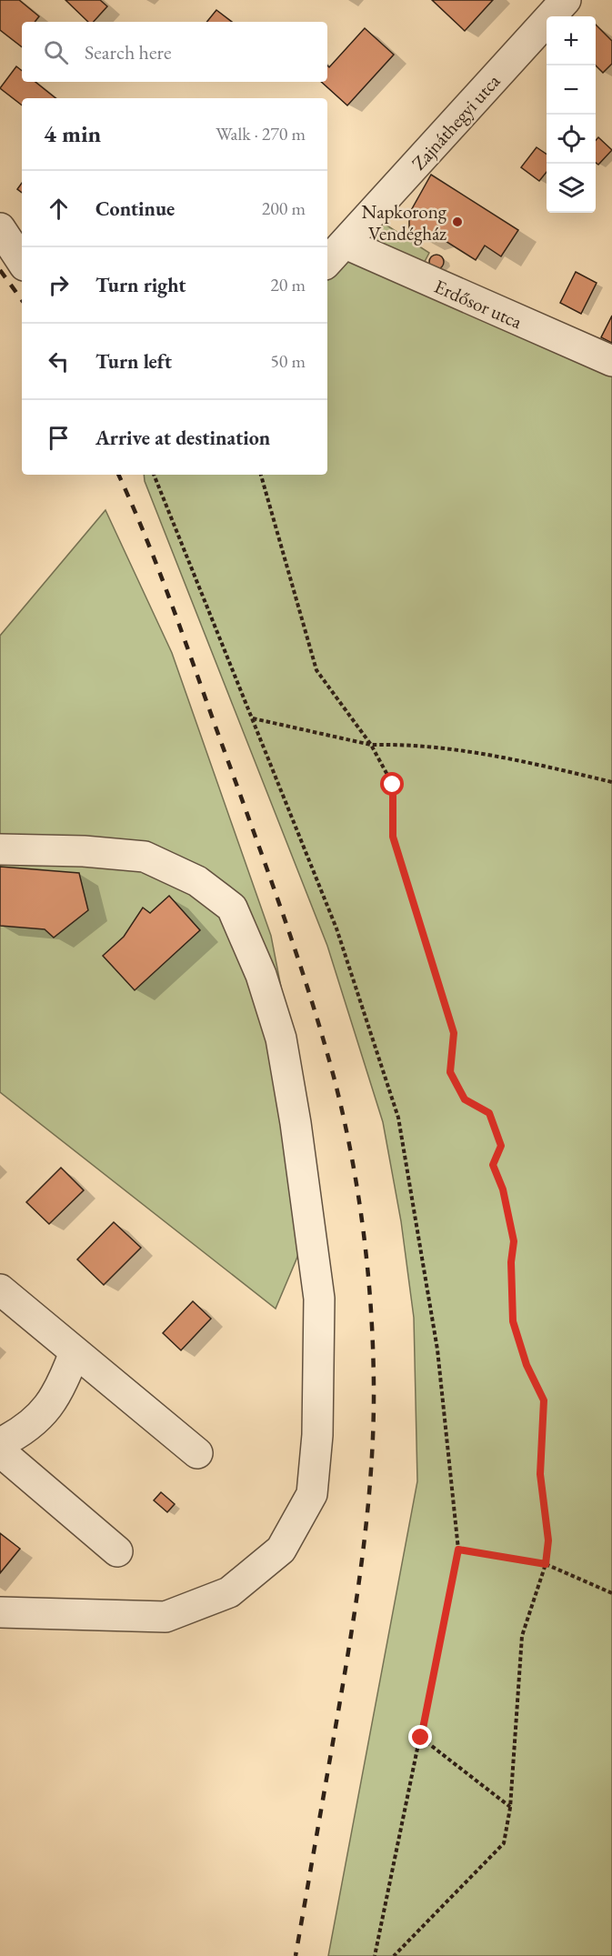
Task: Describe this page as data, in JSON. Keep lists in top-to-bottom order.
{
  "streets": {
    "street": ["Zajnáthegyi utca", "Erdősor utca"]
  },
  "crossings": [
    ["Zajnáthegyi utca", "Erdősor utca"]
  ],
  "places": ["Napkorong Vendégház"],
  "page": {
    "map_buttons": ["+", "−"],
    "search": "Search here",
    "heading": ["4 min", "Walk · 270 m"],
    "list": [
      ["Continue", "200 m"],
      ["Turn right", "20 m"],
      ["Turn left", "50 m"],
      "Arrive at destination"
    ]
  }
}
